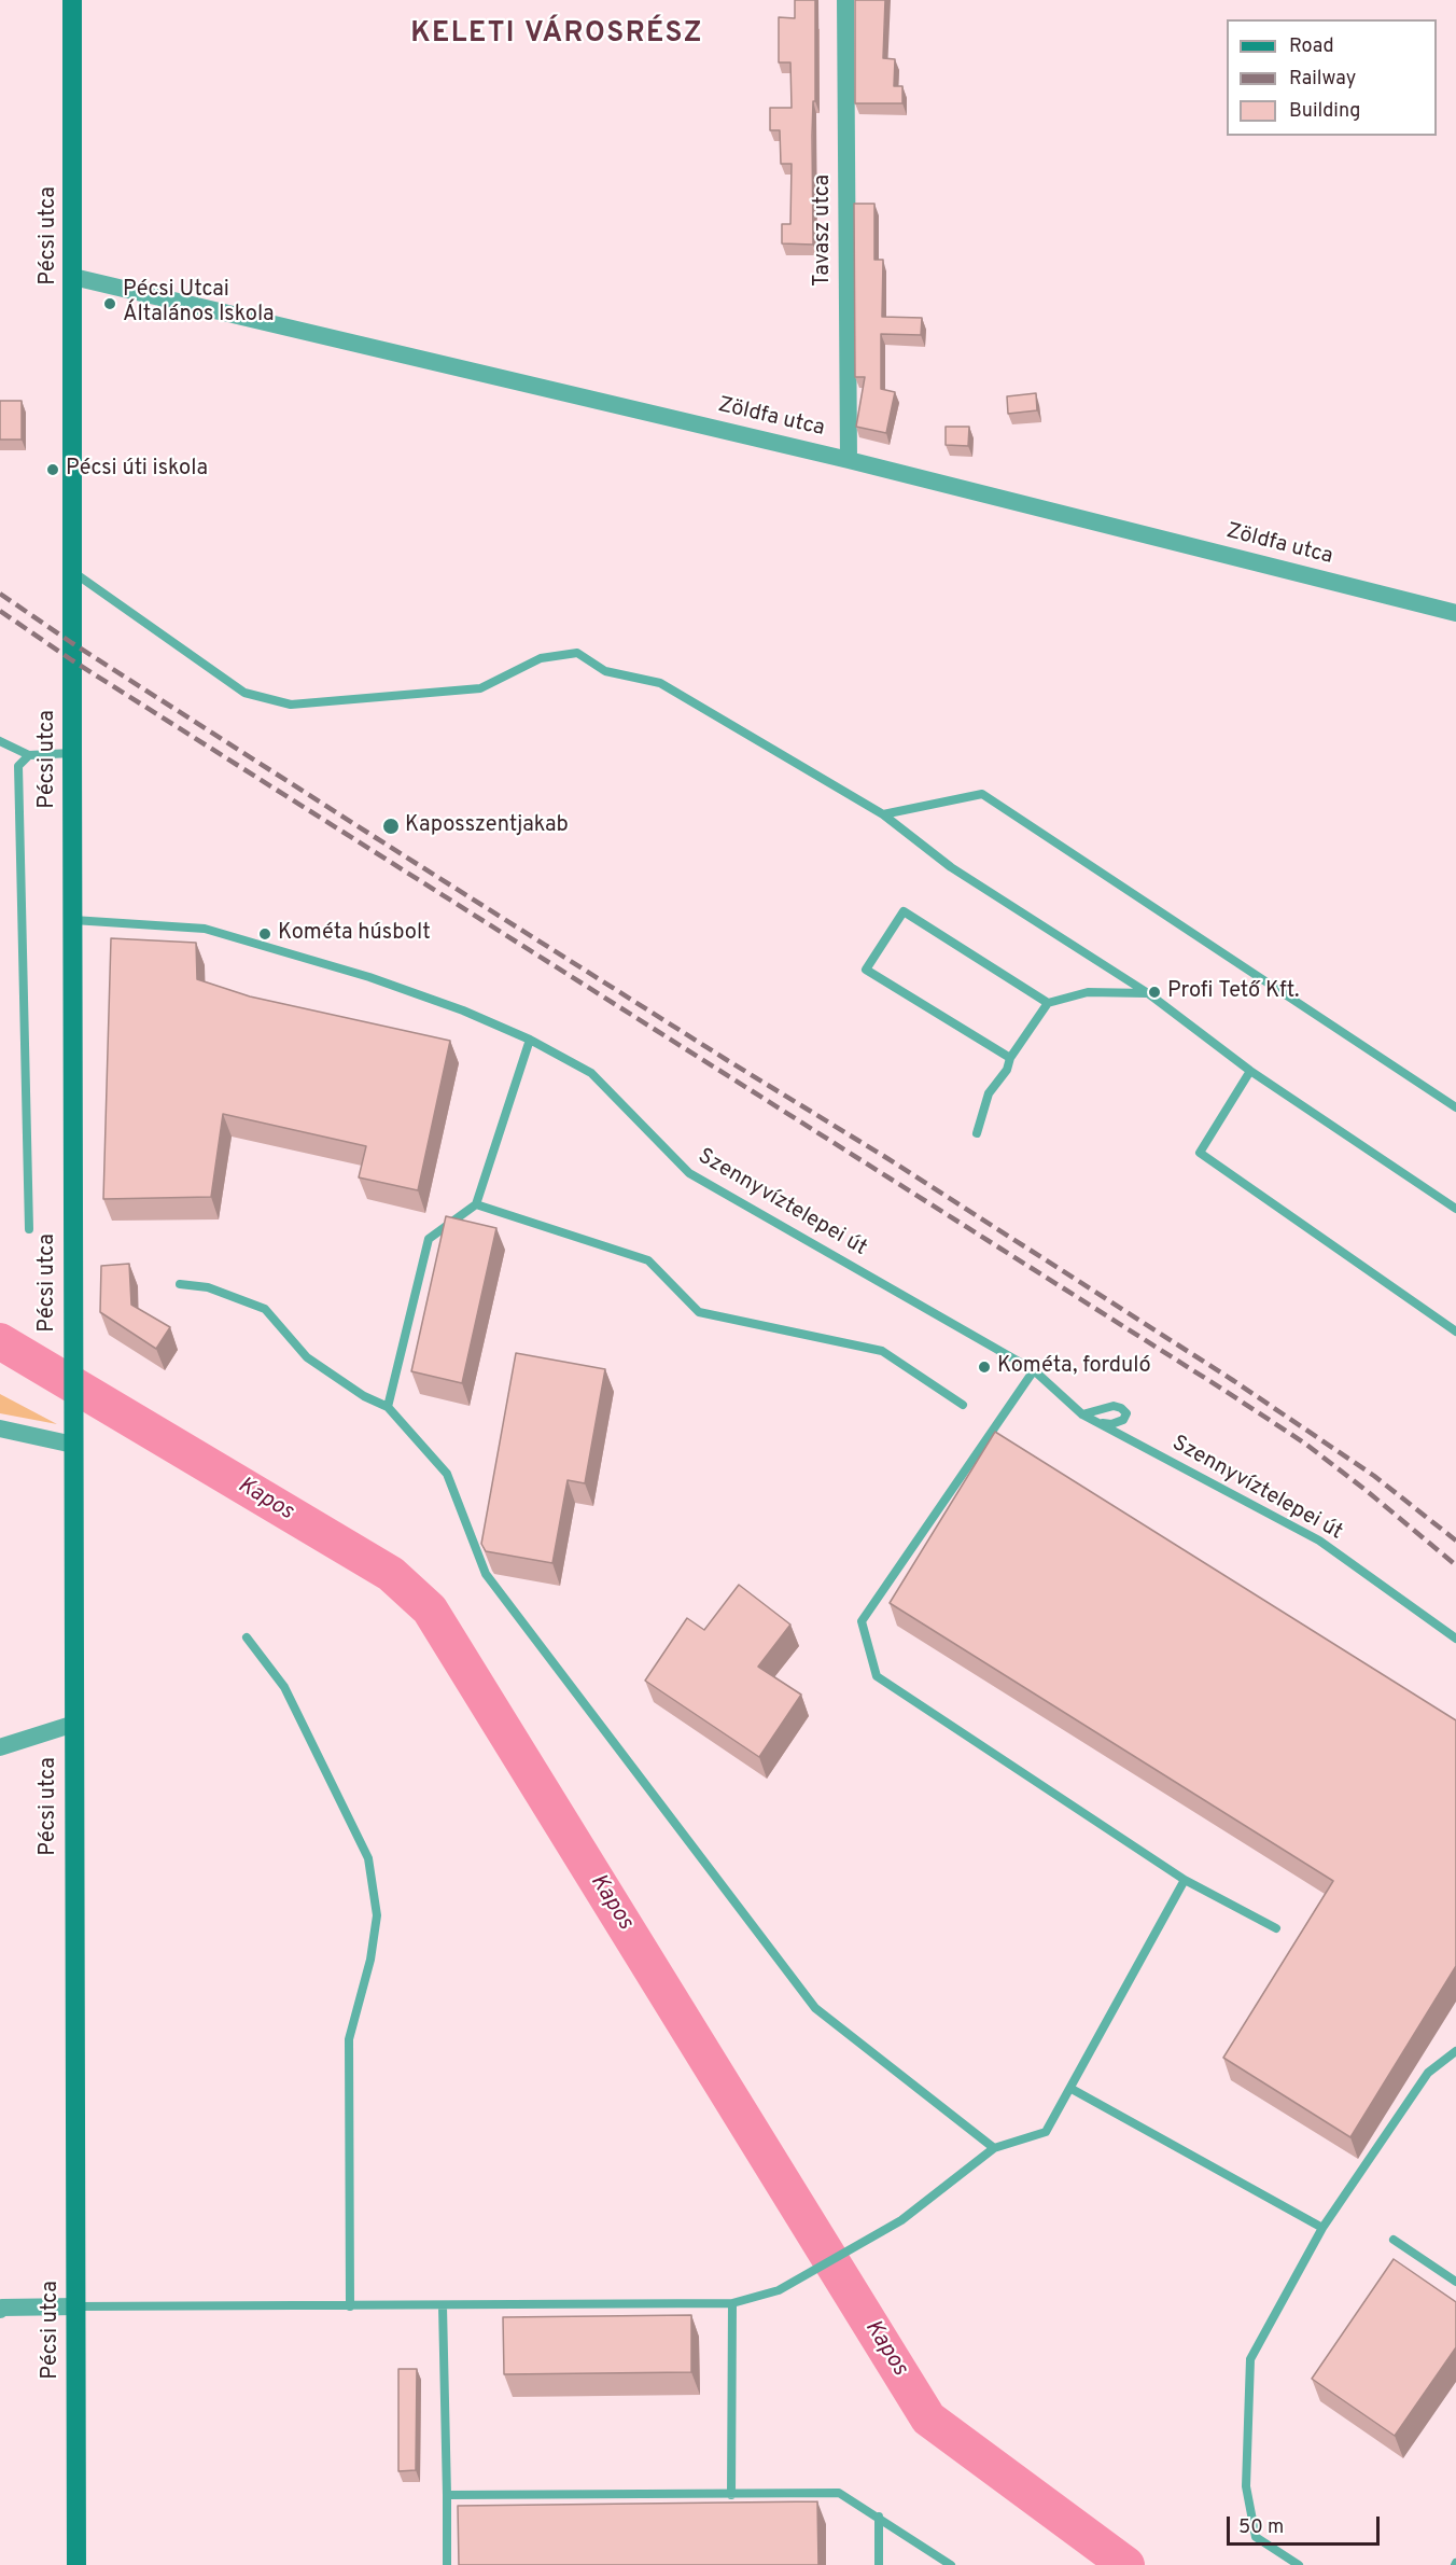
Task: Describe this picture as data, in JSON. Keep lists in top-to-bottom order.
{
  "streets": {
    "street": ["Tavasz utca", "Pécsi utca", "Zöldfa utca"],
    "lane": ["Szennyvíztelepei út"]
  },
  "crossings": [
    ["Tavasz utca", "Zöldfa utca"],
    ["Pécsi utca", "Zöldfa utca"],
    ["Pécsi utca", "Szennyvíztelepei út"]
  ],
  "districts": ["KELETI VÁROSRÉSZ"],
  "water": ["Kapos"],
  "places": [
    "Pécsi Utcai Általános Iskola",
    "Pécsi úti iskola",
    "Kaposszentjakab",
    "Kométa húsbolt",
    "Profi Tető Kft.",
    "Kométa, forduló"
  ],
  "legend": ["Road", "Railway", "Building"],
  "scale_bar": "50 m"
}
